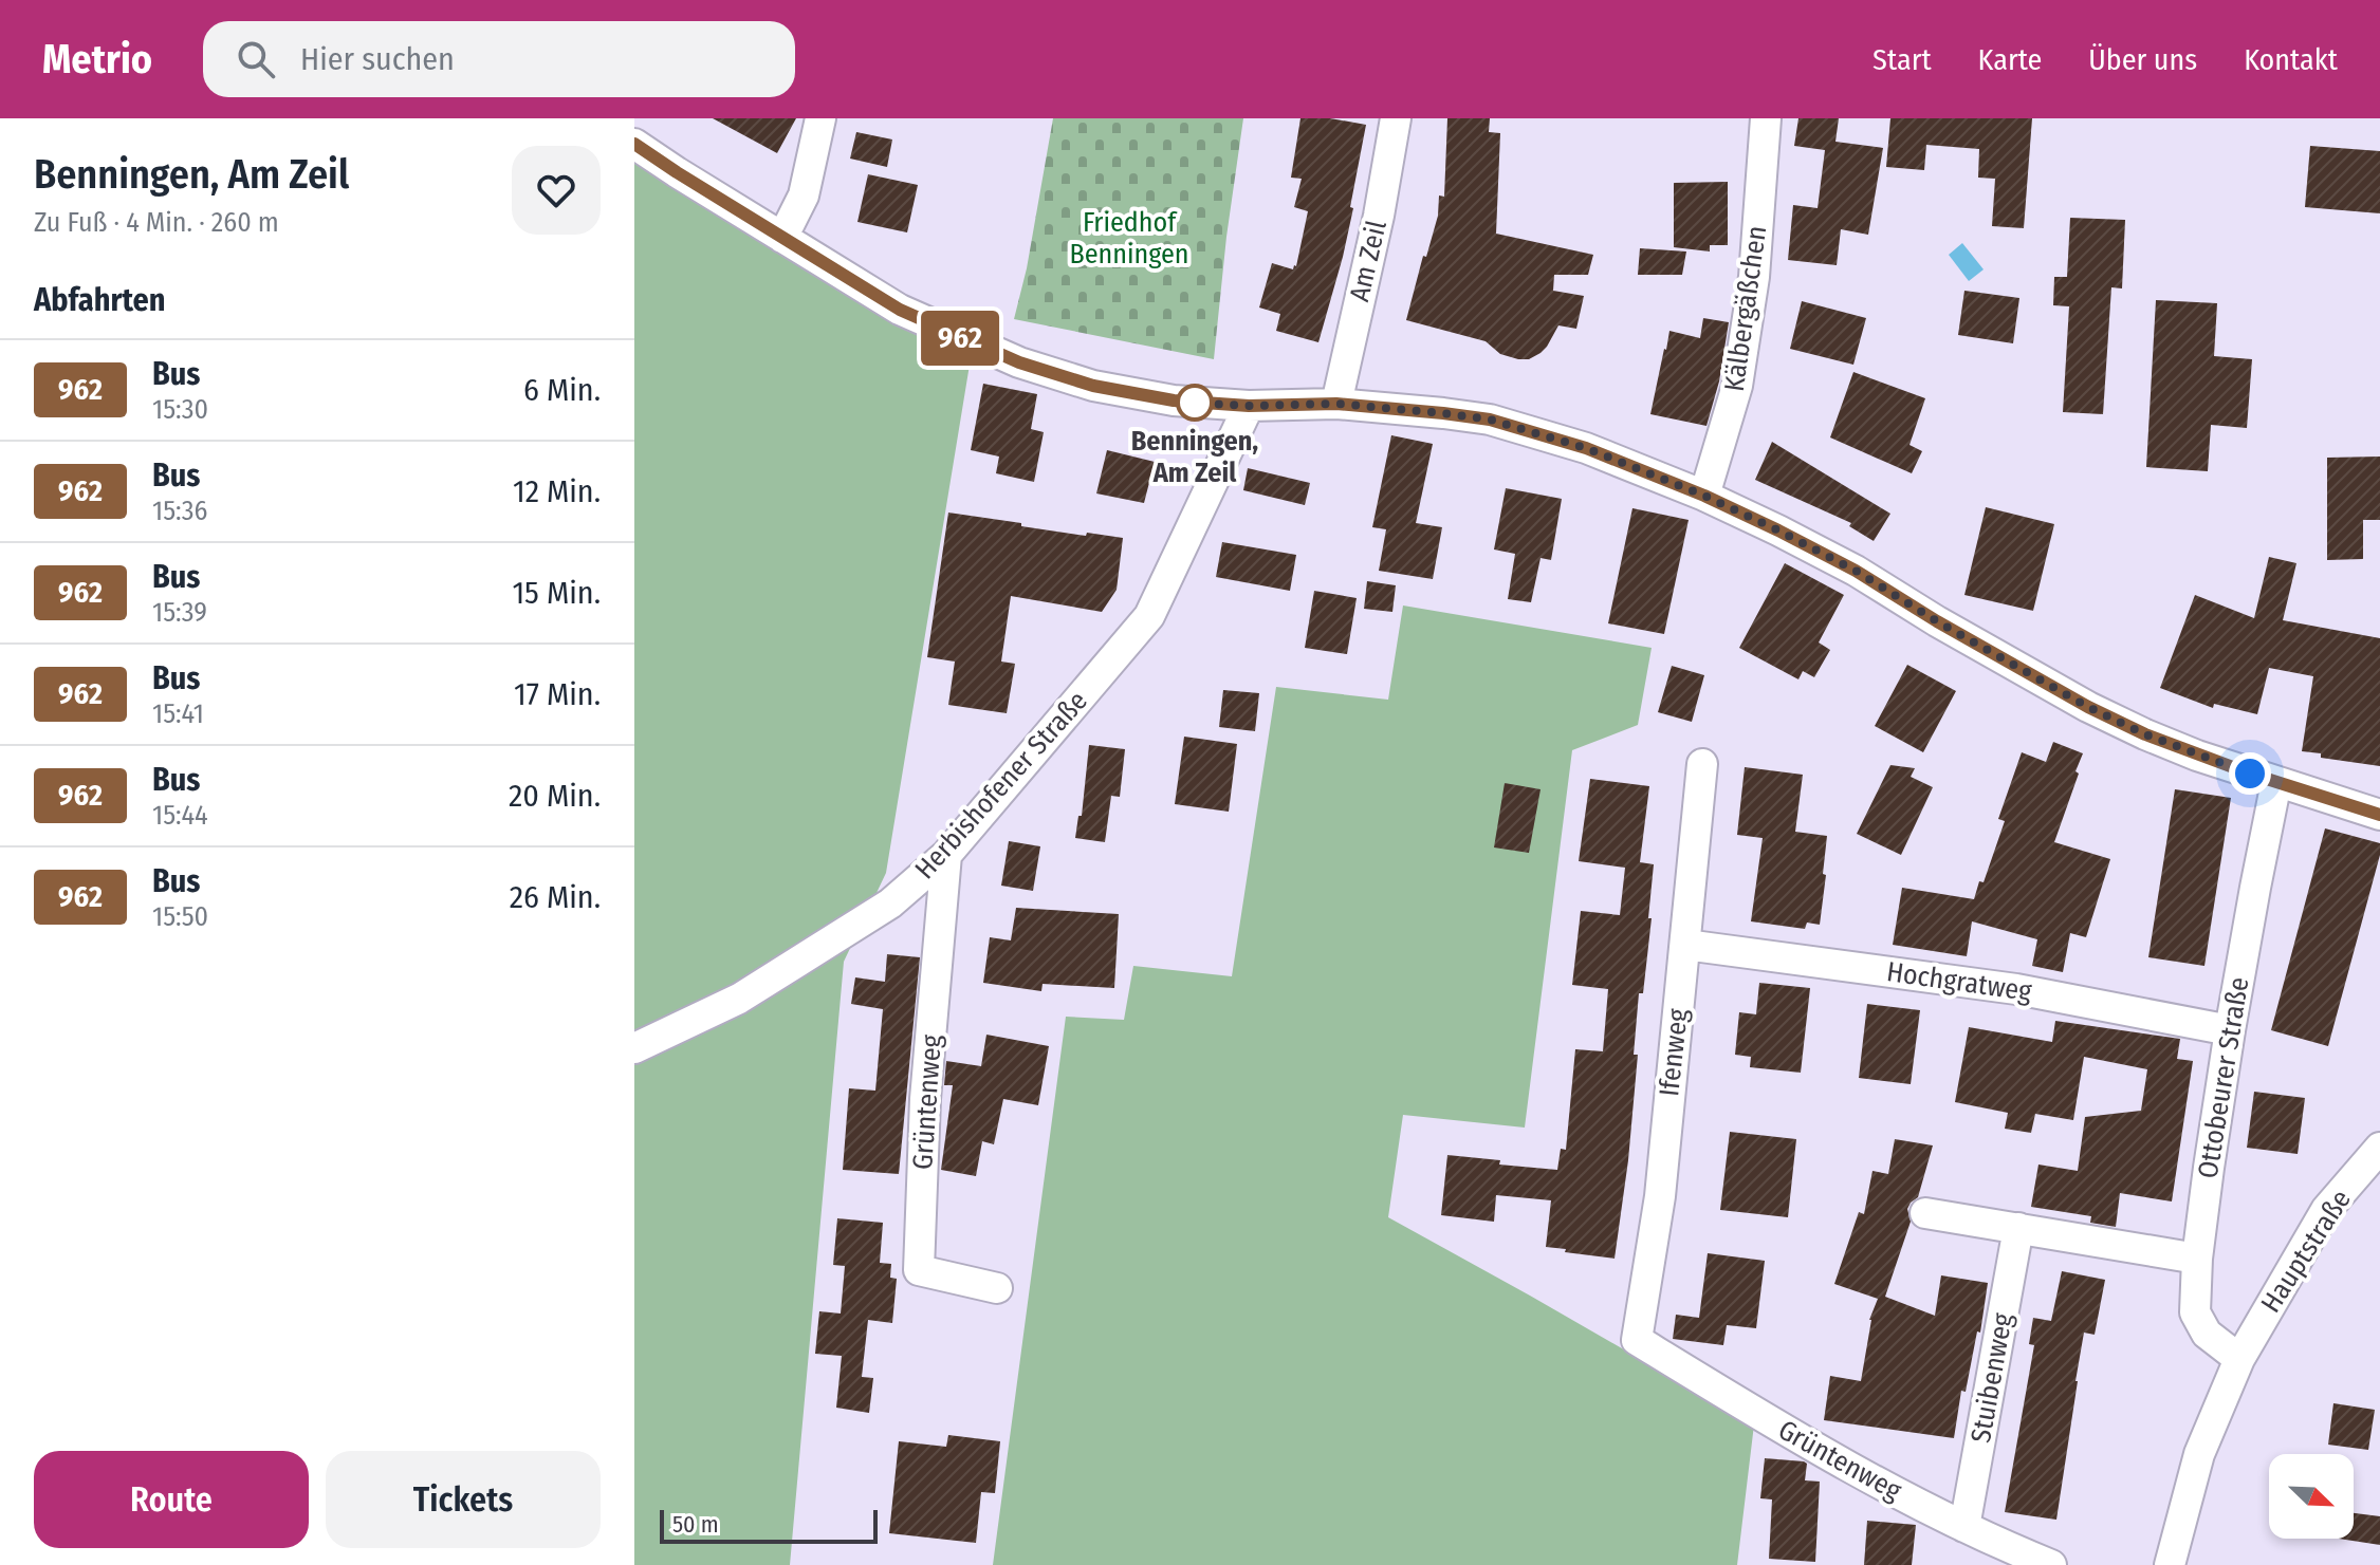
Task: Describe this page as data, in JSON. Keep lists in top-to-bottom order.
{
  "streets": {
    "street": [
      "Am Zeil",
      "Kälbergäßchen",
      "Herbishofener Straße",
      "Hochgratweg",
      "Ifenweg",
      "Ottobeurer Straße",
      "Grüntenweg",
      "Hauptstraße",
      "Stuibenweg"
    ]
  },
  "crossings": [
    ["Herbishofener Straße", "Grüntenweg"],
    ["Hochgratweg", "Ifenweg"],
    ["Hochgratweg", "Ottobeurer Straße"],
    ["Ifenweg", "Grüntenweg"],
    ["Ottobeurer Straße", "Hauptstraße"],
    ["Grüntenweg", "Stuibenweg"]
  ],
  "parks": ["Friedhof Benningen"],
  "places": ["Benningen, Am Zeil"],
  "lines": ["bus line 962"],
  "scale_bar": "50 m",
  "north": "bottom right",
  "page": {
    "header": "Metrio",
    "search": "Hier suchen",
    "nav": [
      "Start",
      "Karte",
      "Über uns",
      "Kontakt"
    ],
    "heading": [
      ["Benningen, Am Zeil", "Zu Fuß · 4 Min. · 260 m"],
      "Abfahrten"
    ],
    "on_map": "962",
    "list": [
      {
        "mark": "962",
        "name": "Bus",
        "note": "15:30",
        "value": "6 Min."
      },
      {
        "mark": "962",
        "name": "Bus",
        "note": "15:36",
        "value": "12 Min."
      },
      {
        "mark": "962",
        "name": "Bus",
        "note": "15:39",
        "value": "15 Min."
      },
      {
        "mark": "962",
        "name": "Bus",
        "note": "15:41",
        "value": "17 Min."
      },
      {
        "mark": "962",
        "name": "Bus",
        "note": "15:44",
        "value": "20 Min."
      },
      {
        "mark": "962",
        "name": "Bus",
        "note": "15:50",
        "value": "26 Min."
      }
    ],
    "buttons": ["Route", "Tickets"],
    "scale": "50 m"
  }
}
